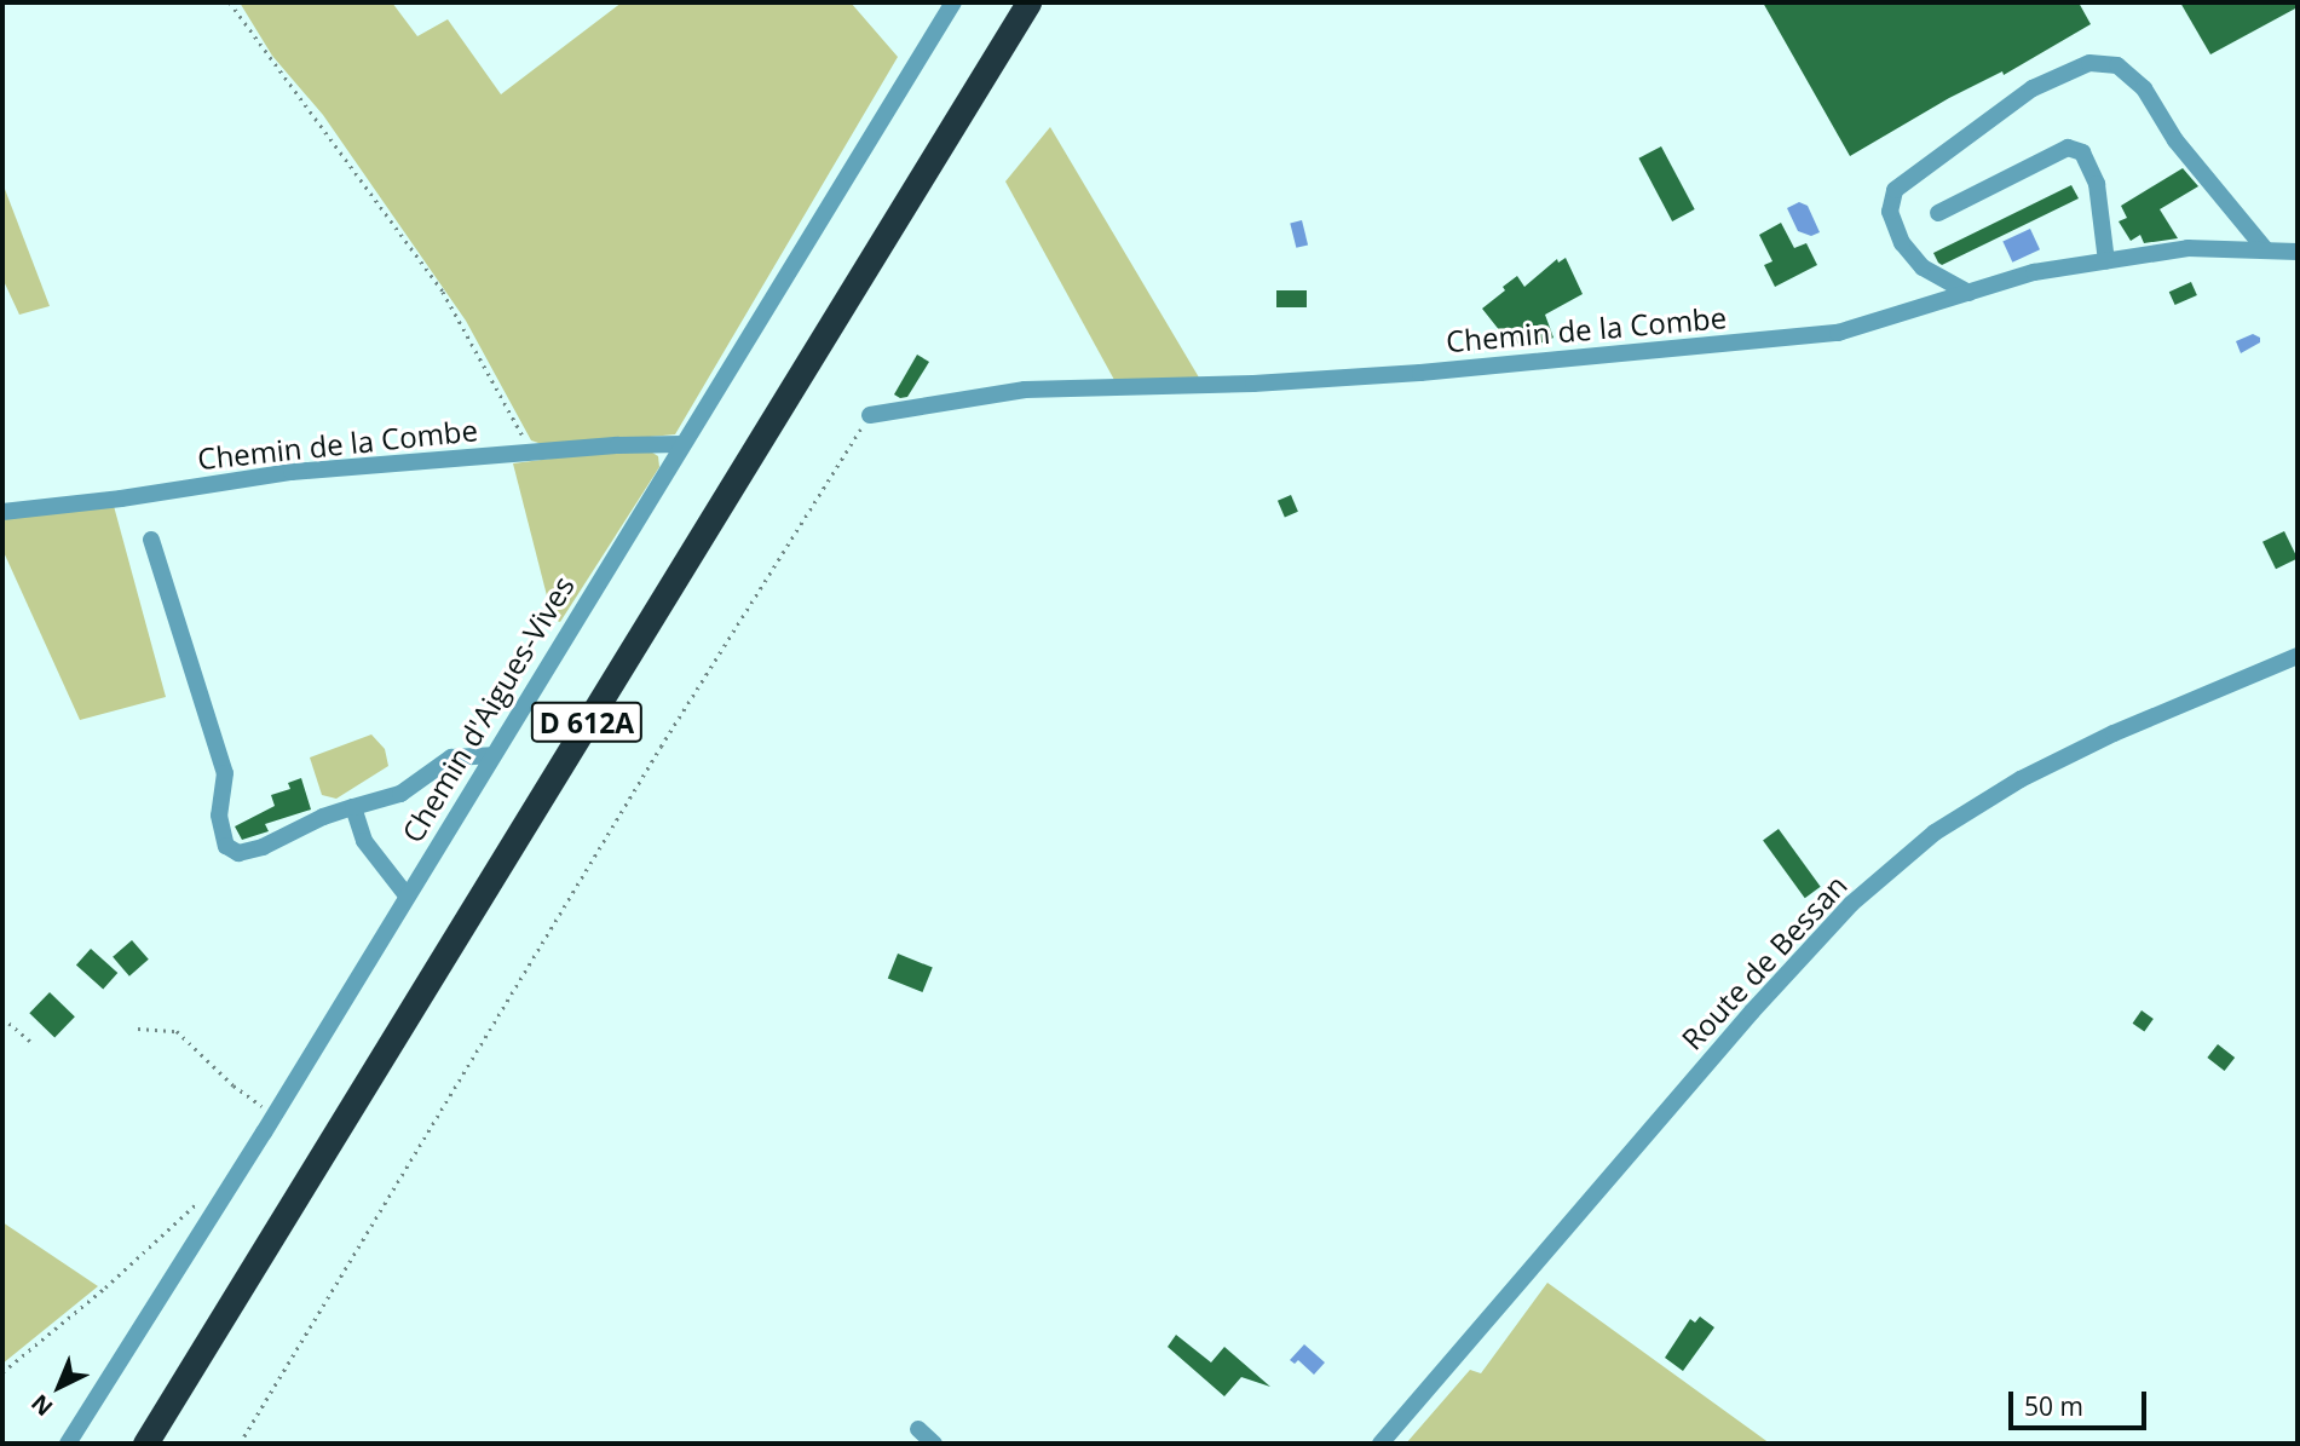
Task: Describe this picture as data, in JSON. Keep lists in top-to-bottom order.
{
  "streets": {
    "highway": ["D 612A"],
    "street": ["Chemin de la Combe", "Chemin d'Aigues-Vives", "Route de Bessan"]
  },
  "crossings": [
    ["Chemin de la Combe", "Chemin d'Aigues-Vives"]
  ],
  "scale_bar": "50 m",
  "north": "bottom left"
}
